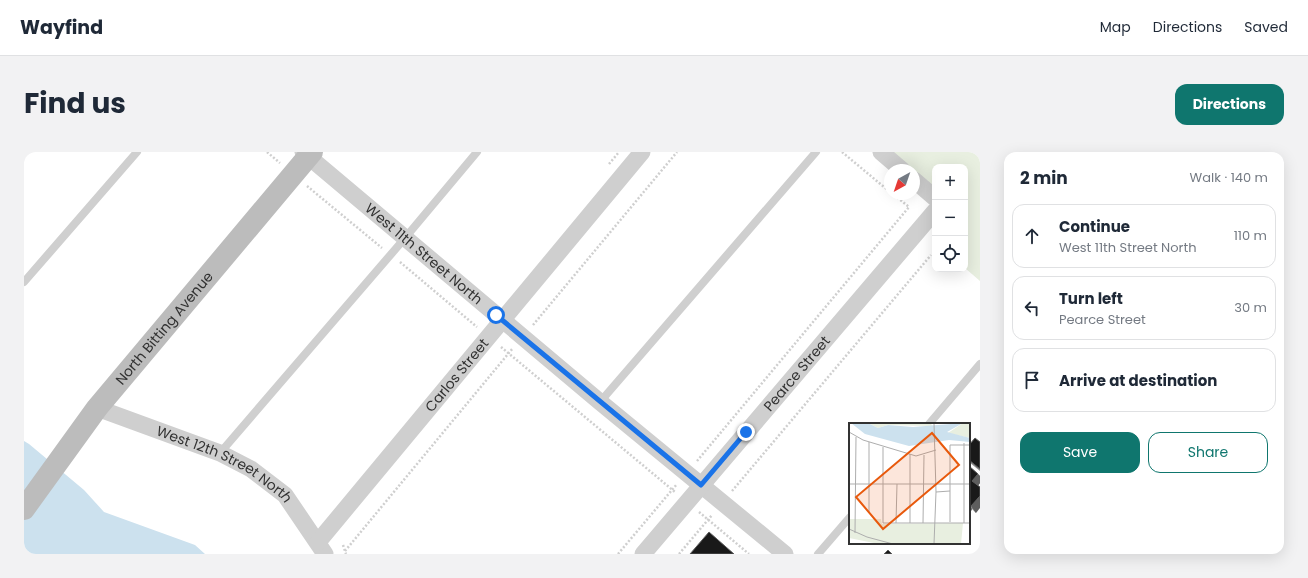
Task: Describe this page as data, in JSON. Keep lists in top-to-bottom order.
{
  "streets": {
    "street": [
      "West 11th Street North",
      "North Bitting Avenue",
      "Pearce Street",
      "Carlos Street",
      "West 12th Street North"
    ]
  },
  "crossings": [
    ["West 11th Street North", "North Bitting Avenue"],
    ["West 11th Street North", "Pearce Street"],
    ["West 11th Street North", "Carlos Street"],
    ["North Bitting Avenue", "West 12th Street North"],
    ["Carlos Street", "West 12th Street North"]
  ],
  "north": "bottom left",
  "page": {
    "header": "Wayfind",
    "nav": ["Map", "Directions", "Saved"],
    "title": "Find us",
    "buttons": [
      "Directions",
      ["Save", "Share"]
    ],
    "heading": ["2 min", "Walk · 140 m"],
    "map_buttons": ["+", "−"],
    "list": [
      ["Continue", "West 11th Street North", "110 m"],
      ["Turn left", "Pearce Street", "30 m"],
      "Arrive at destination"
    ]
  }
}
